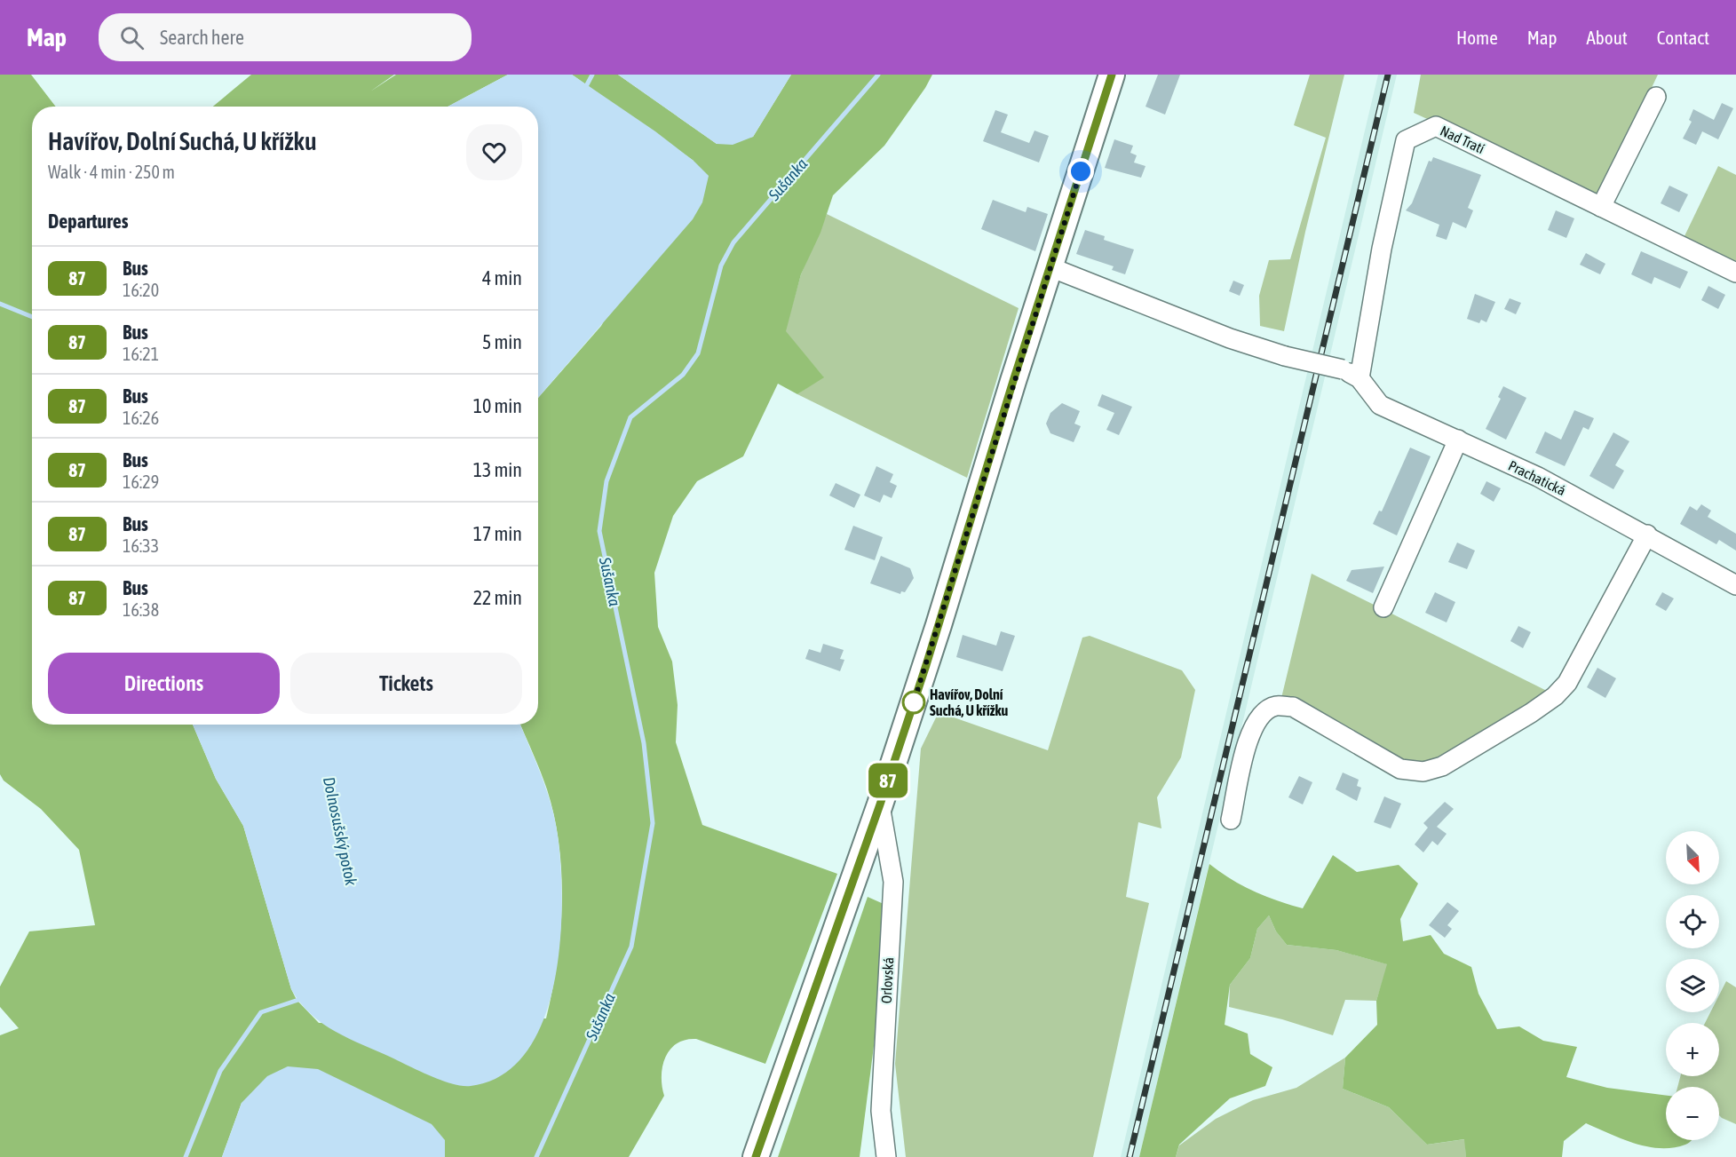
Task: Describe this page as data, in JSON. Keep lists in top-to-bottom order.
{
  "streets": {
    "main road": ["Orlovská"],
    "street": ["Nad Tratí", "Prachatická"]
  },
  "crossings": [
    ["Nad Tratí", "Prachatická"],
    ["Prachatická", "Orlovská"]
  ],
  "water": ["Sušanka", "Dolnosušský potok"],
  "places": ["Havířov, Dolní Suchá, U křížku"],
  "lines": ["bus line 87"],
  "north": "bottom right",
  "page": {
    "header": "Map",
    "search": "Search here",
    "nav": [
      "Home",
      "Map",
      "About",
      "Contact"
    ],
    "on_map": "87",
    "heading": [
      ["Havířov, Dolní Suchá, U křížku", "Walk · 4 min · 250 m"],
      "Departures"
    ],
    "list": [
      {
        "mark": "87",
        "name": "Bus",
        "note": "16:20",
        "value": "4 min"
      },
      {
        "mark": "87",
        "name": "Bus",
        "note": "16:21",
        "value": "5 min"
      },
      {
        "mark": "87",
        "name": "Bus",
        "note": "16:26",
        "value": "10 min"
      },
      {
        "mark": "87",
        "name": "Bus",
        "note": "16:29",
        "value": "13 min"
      },
      {
        "mark": "87",
        "name": "Bus",
        "note": "16:33",
        "value": "17 min"
      },
      {
        "mark": "87",
        "name": "Bus",
        "note": "16:38",
        "value": "22 min"
      }
    ],
    "buttons": ["Directions", "Tickets"],
    "map_buttons": ["+", "−"]
  }
}
